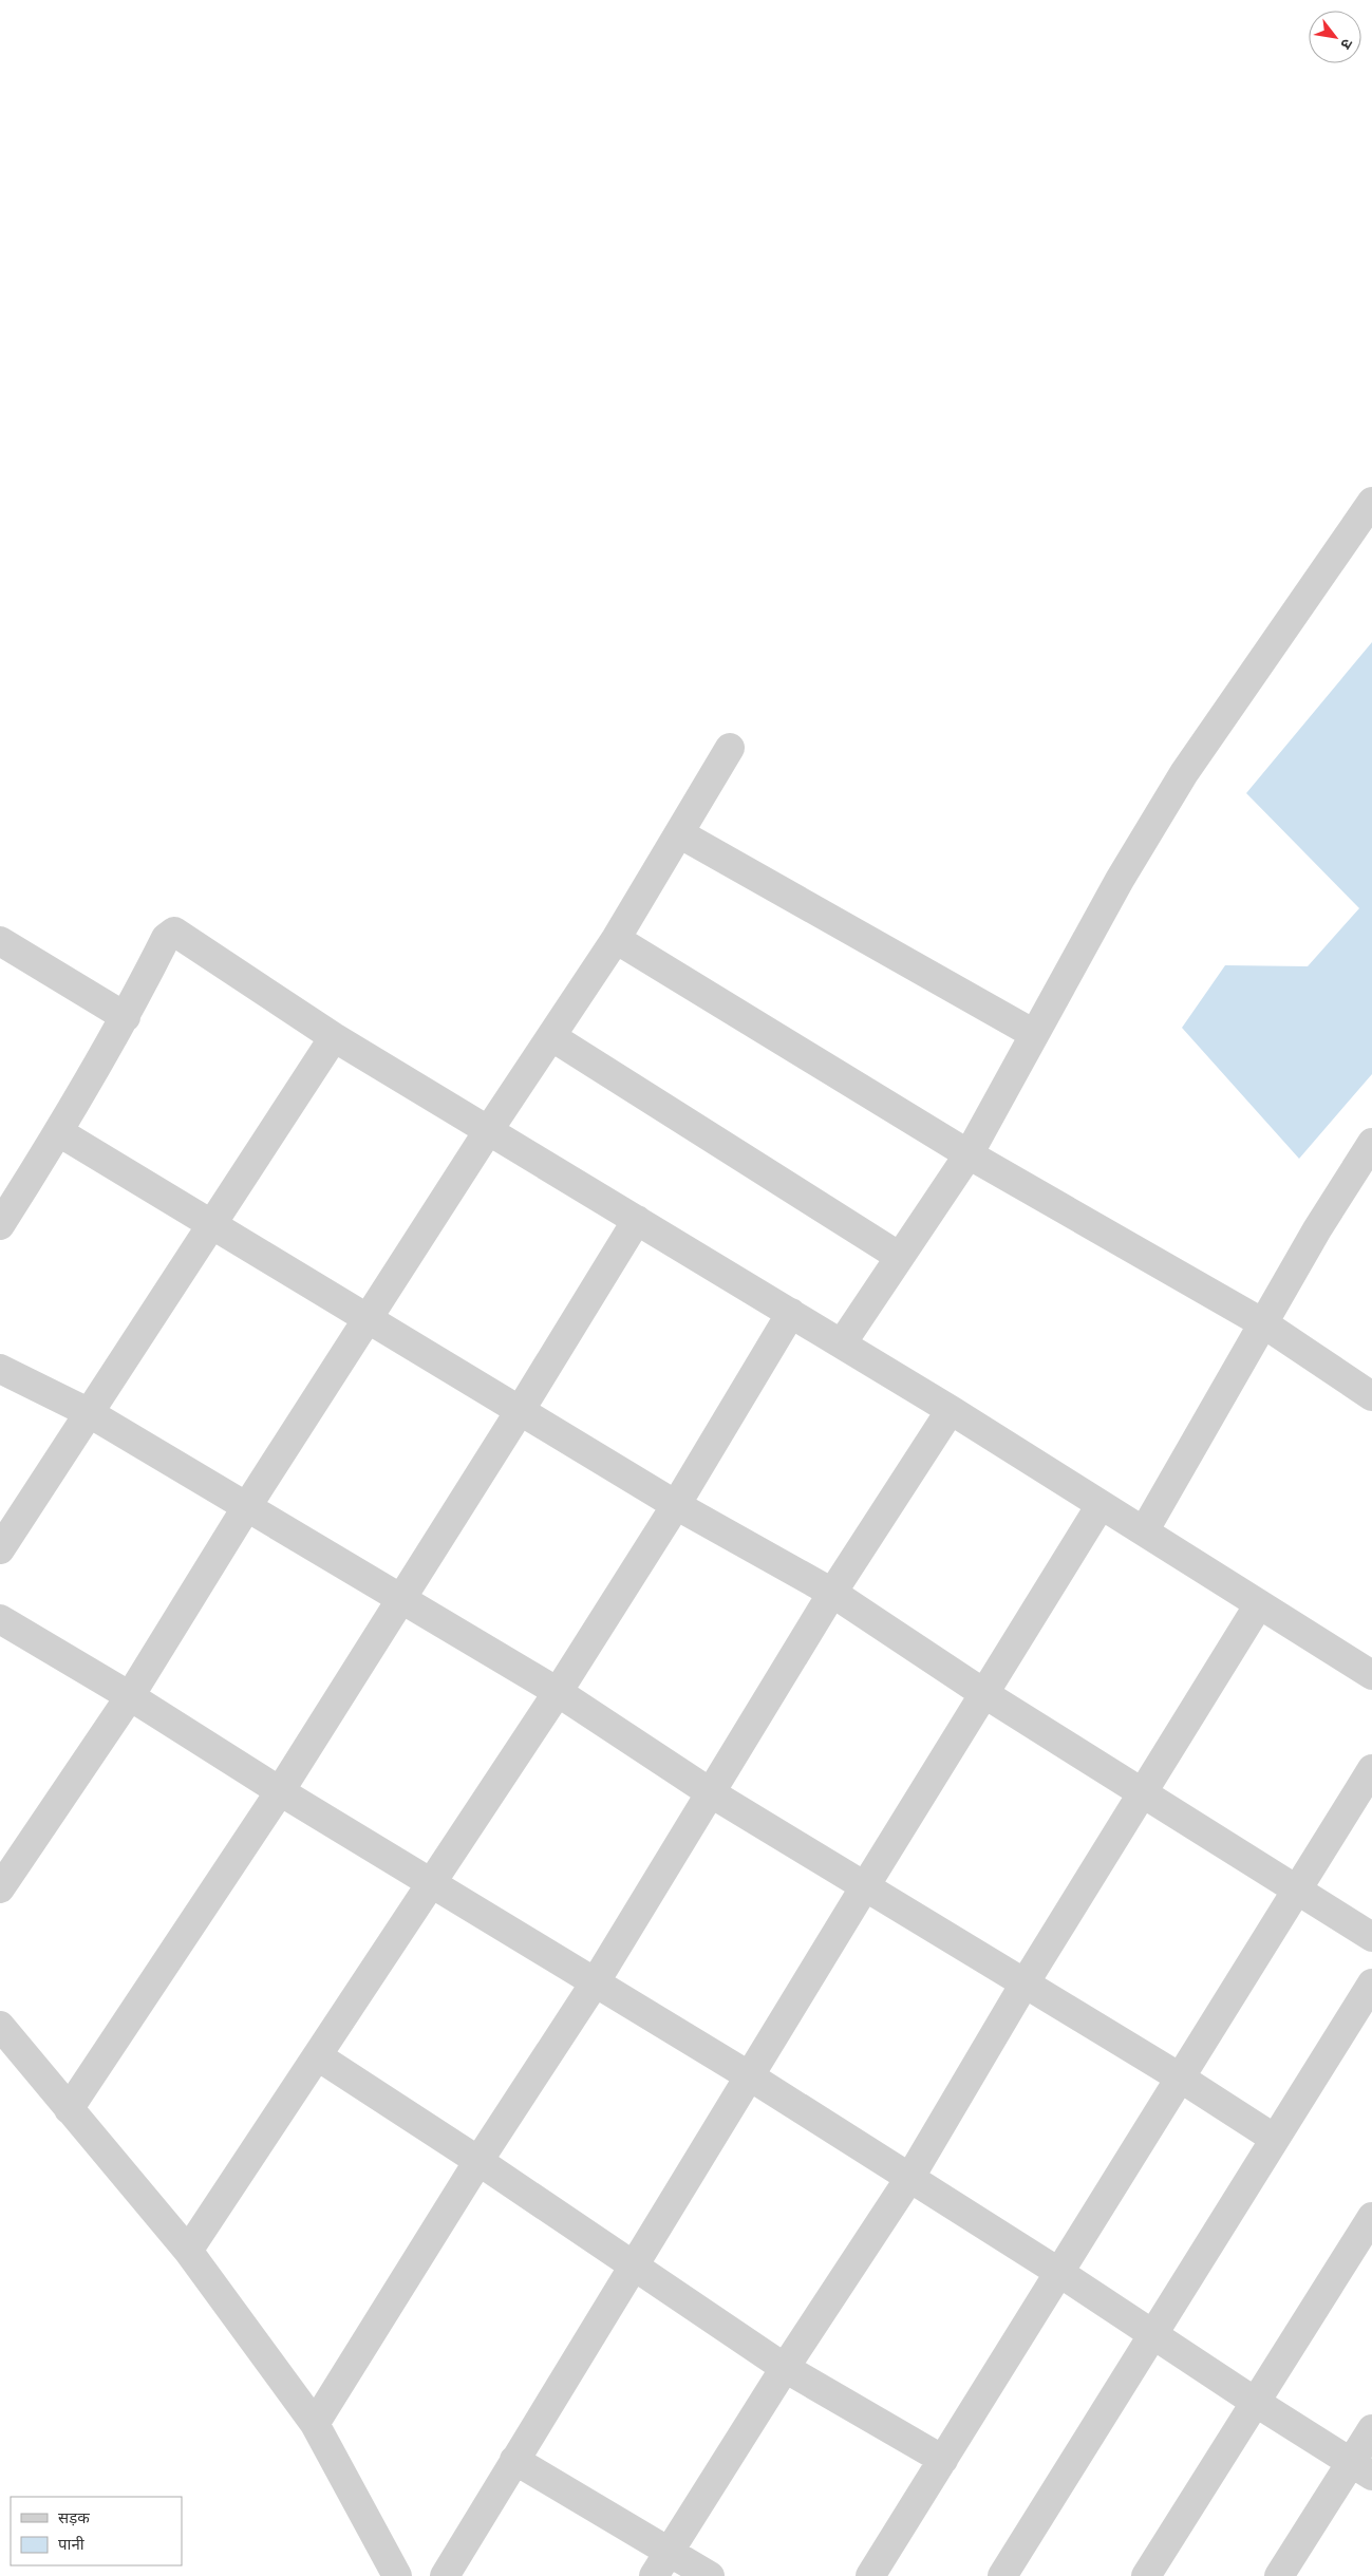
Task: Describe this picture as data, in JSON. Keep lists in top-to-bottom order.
{
  "legend": ["सड़क", "पानी"],
  "north": "bottom right"
}
